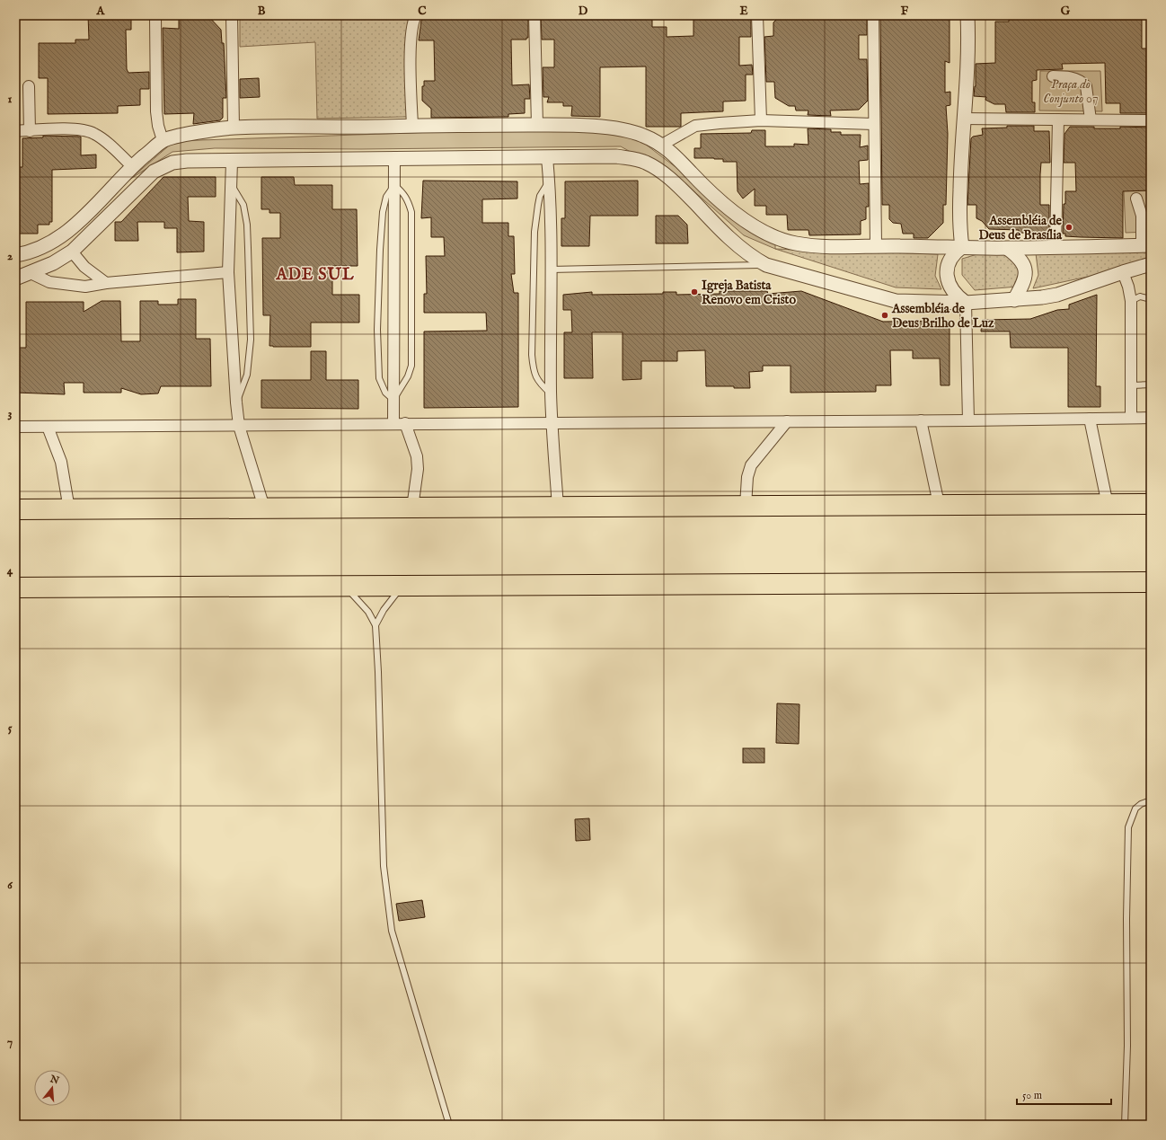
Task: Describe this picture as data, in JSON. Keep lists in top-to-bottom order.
{
  "districts": ["ADE SUL"],
  "parks": ["Praça do Conjunto 07"],
  "places": ["Assembléia de Deus de Brasília", "Igreja Batista Renovo em Cristo", "Assembléia de Deus Brilho de Luz"],
  "scale_bar": "50 m",
  "north": "top",
  "grid": {
    "columns": [
      "A",
      "B",
      "C",
      "D",
      "E",
      "F",
      "G"
    ],
    "rows": [
      "1",
      "2",
      "3",
      "4",
      "5",
      "6",
      "7"
    ]
  }
}
